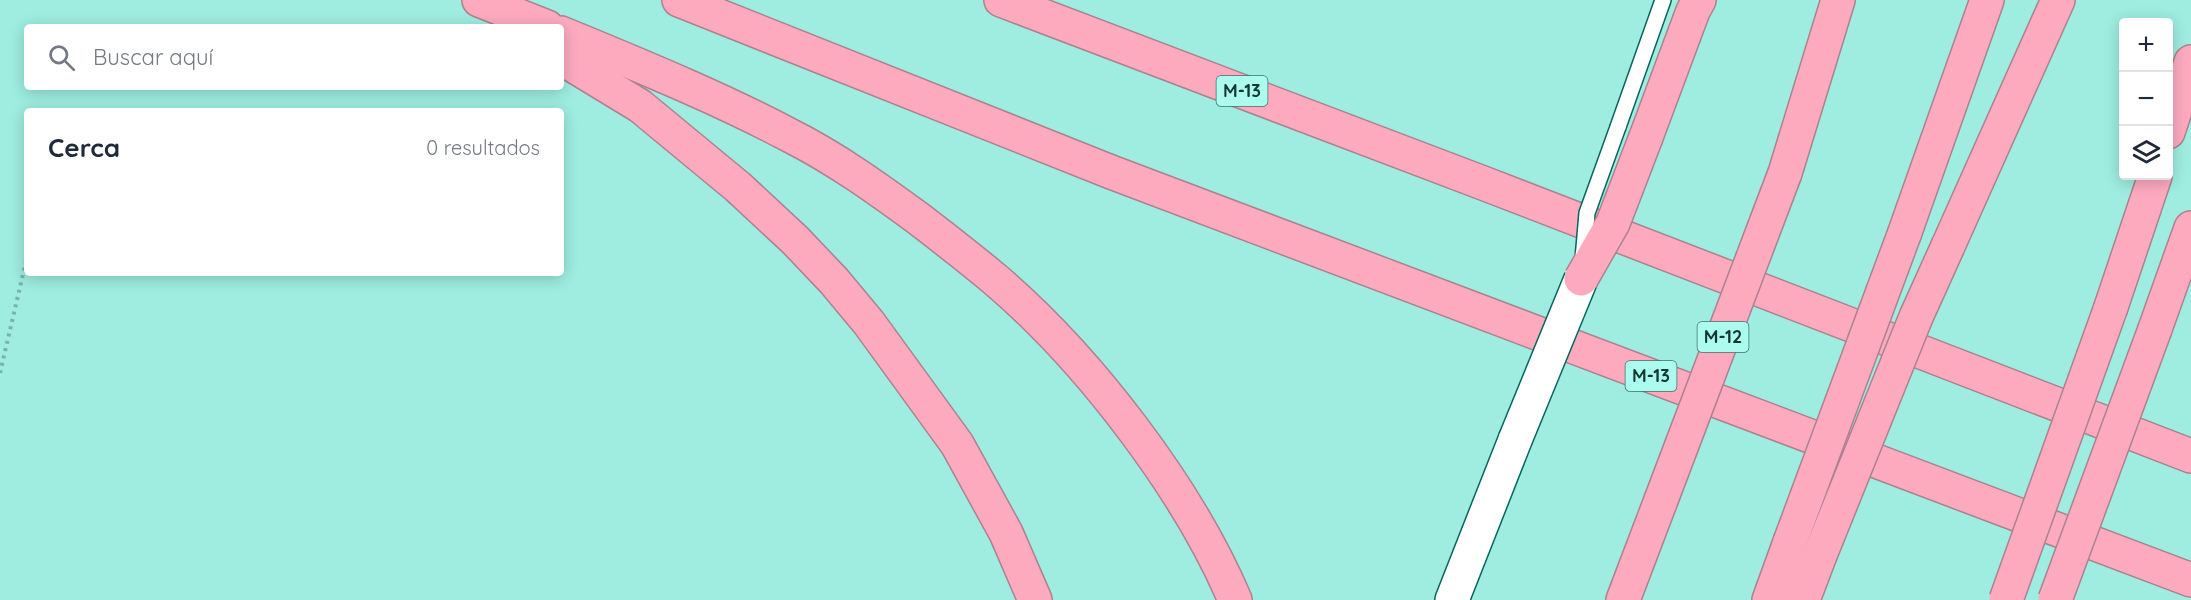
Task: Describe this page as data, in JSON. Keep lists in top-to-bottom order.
{
  "streets": {
    "highway": ["M-13", "M-12"]
  },
  "page": {
    "map_buttons": ["+", "−"],
    "search": "Buscar aquí",
    "heading": ["Cerca", "0 resultados"]
  }
}
